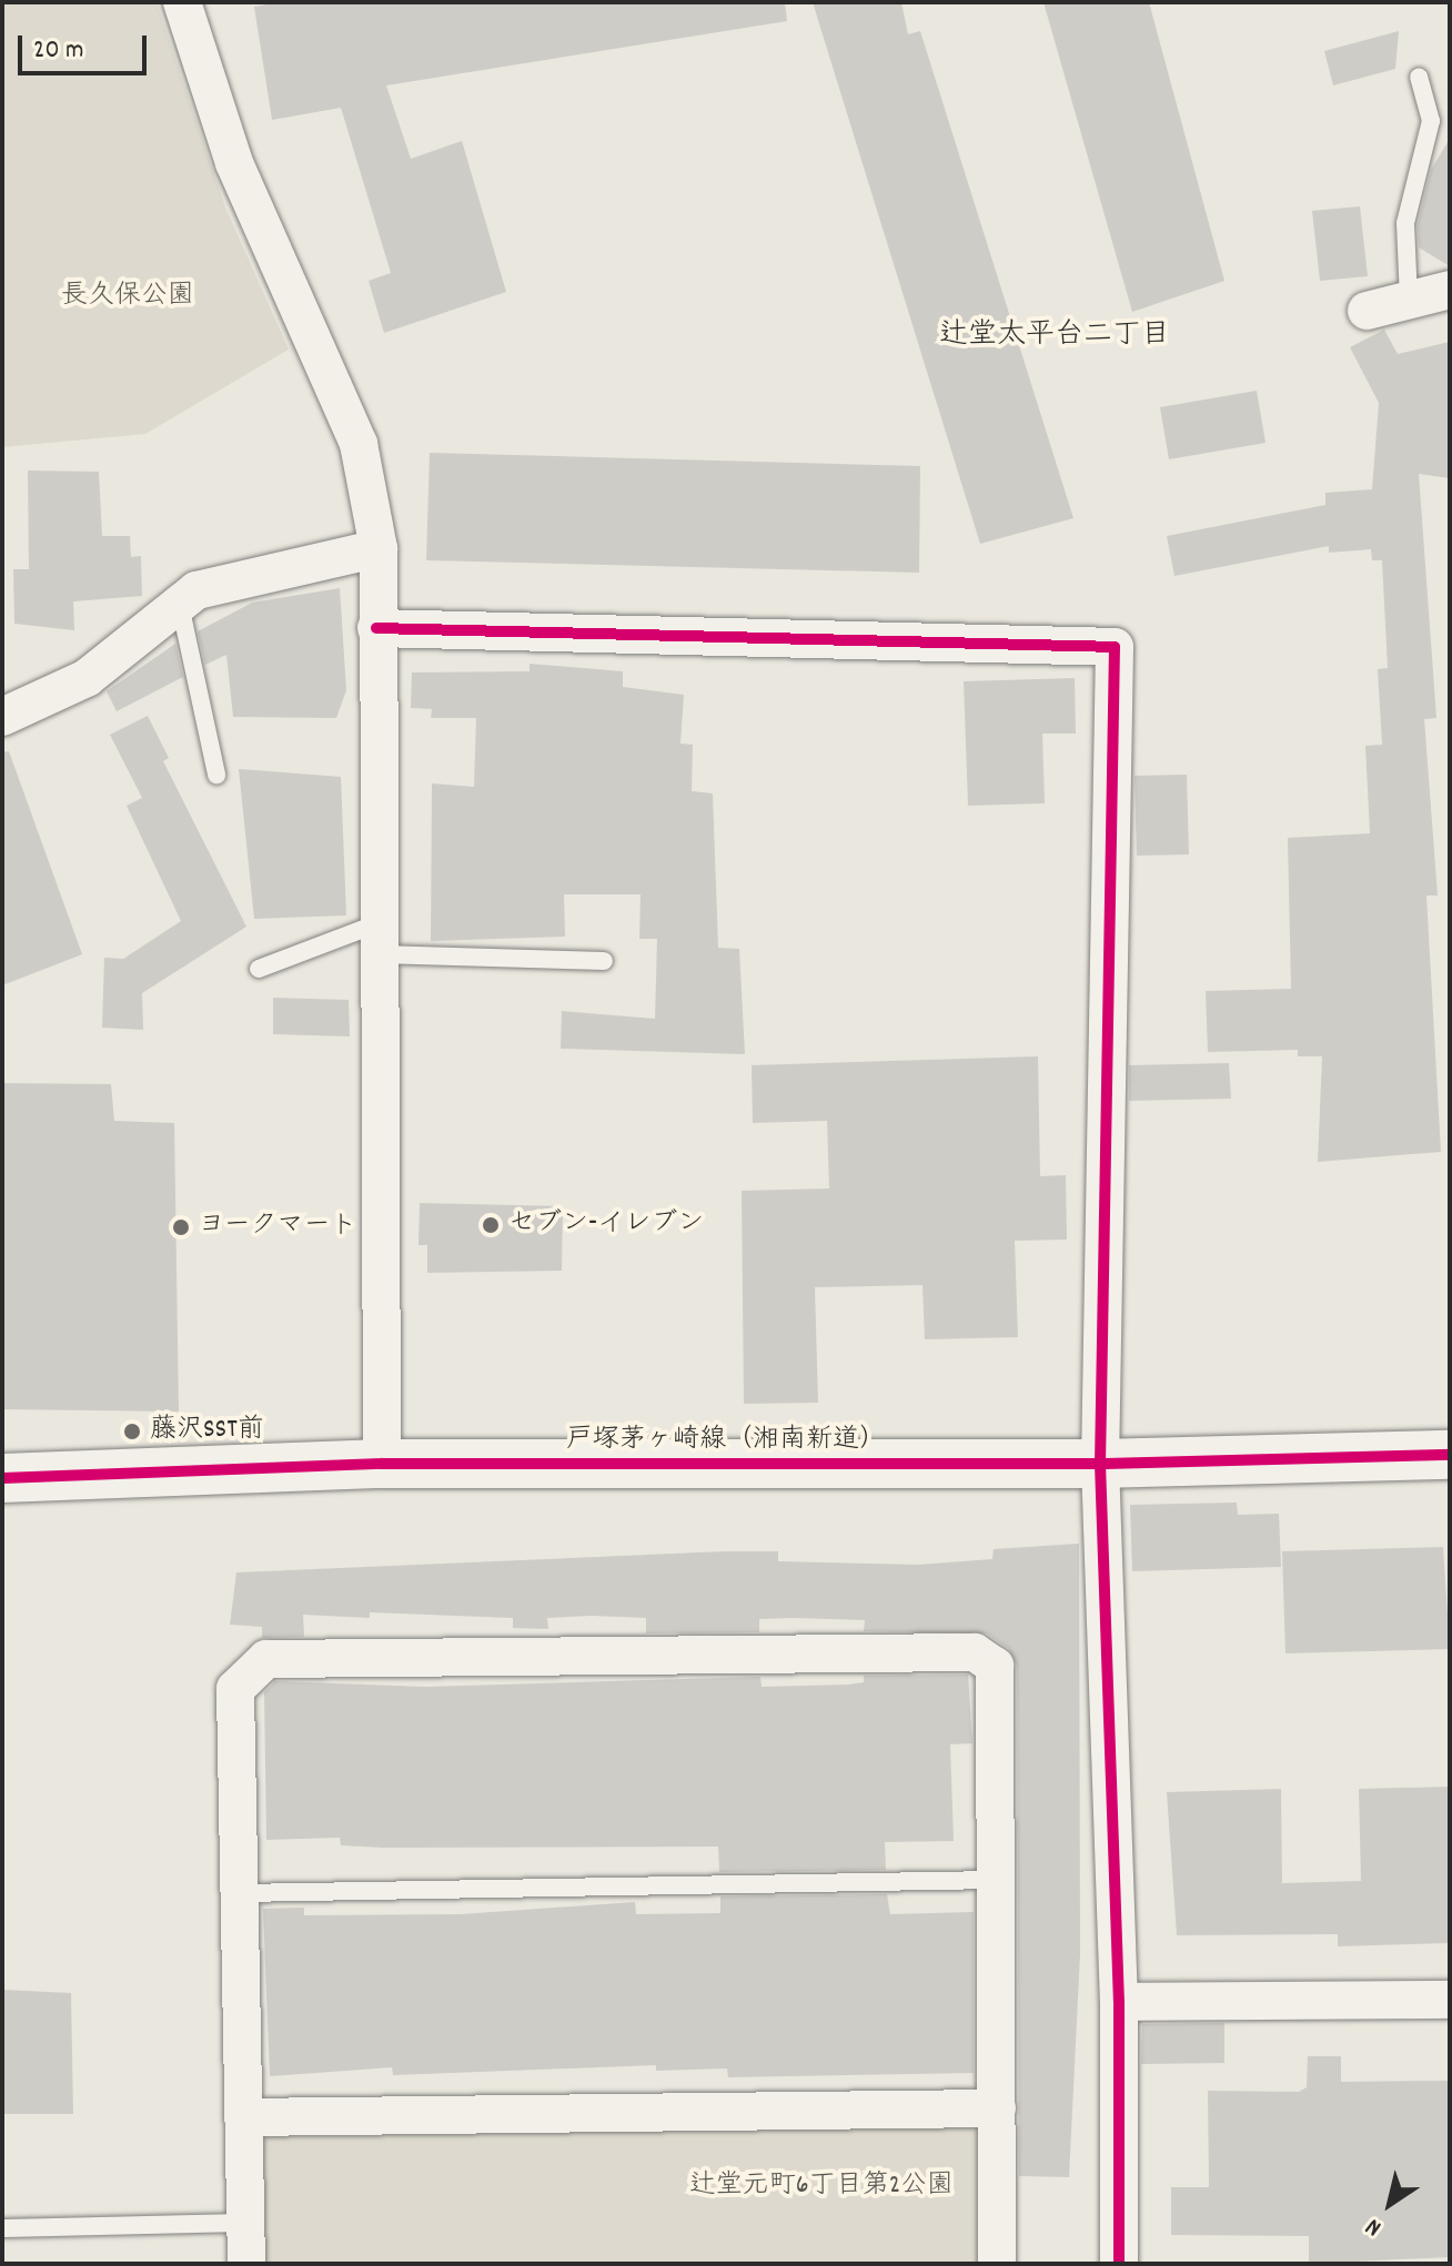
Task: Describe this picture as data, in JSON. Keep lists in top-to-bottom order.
{
  "streets": {
    "main road": ["戸塚茅ヶ崎線（湘南新道）"]
  },
  "districts": ["辻堂太平台二丁目"],
  "parks": ["長久保公園", "辻堂元町6丁目第2公園"],
  "places": ["セブン-イレブン", "ヨークマート", "藤沢SST前"],
  "scale_bar": "20 m",
  "north": "bottom left"
}
